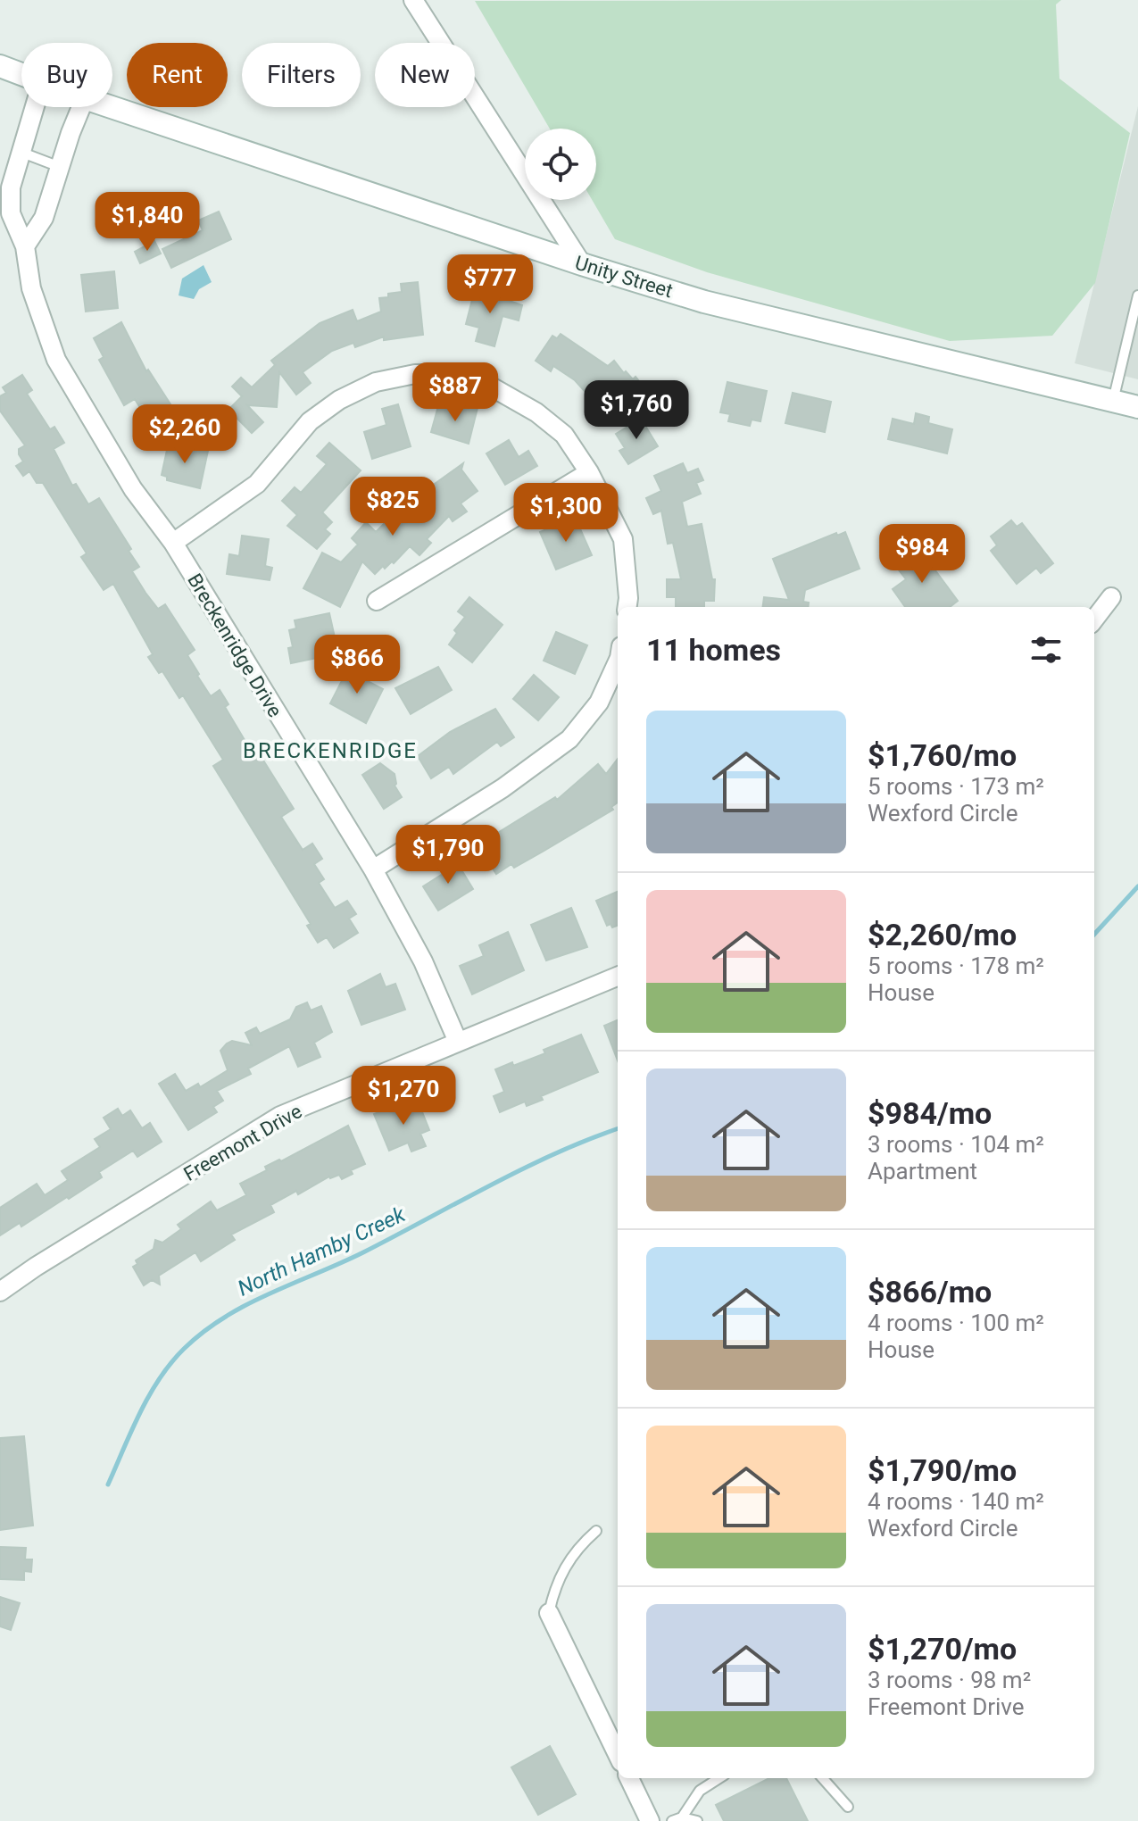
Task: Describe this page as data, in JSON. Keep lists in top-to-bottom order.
{
  "streets": {
    "street": ["Unity Street", "Breckenridge Drive", "Freemont Drive"]
  },
  "crossings": [
    ["Breckenridge Drive", "Freemont Drive"]
  ],
  "districts": ["BRECKENRIDGE"],
  "water": ["North Hamby Creek"],
  "page": {
    "chip": [
      "Buy",
      "Rent",
      "Filters",
      "New"
    ],
    "price": [
      "$1,840",
      "$777",
      "$887",
      "$1,760",
      "$2,260",
      "$825",
      "$1,300",
      "$984",
      "$866",
      "$1,790",
      "$1,270"
    ],
    "heading": "11 homes",
    "list": [
      {
        "name": "$1,760/mo",
        "note": "5 rooms · 173 m² · Wexford Circle"
      },
      {
        "name": "$2,260/mo",
        "note": "5 rooms · 178 m² · House"
      },
      {
        "name": "$984/mo",
        "note": "3 rooms · 104 m² · Apartment"
      },
      {
        "name": "$866/mo",
        "note": "4 rooms · 100 m² · House"
      },
      {
        "name": "$1,790/mo",
        "note": "4 rooms · 140 m² · Wexford Circle"
      },
      {
        "name": "$1,270/mo",
        "note": "3 rooms · 98 m² · Freemont Drive"
      }
    ]
  }
}
